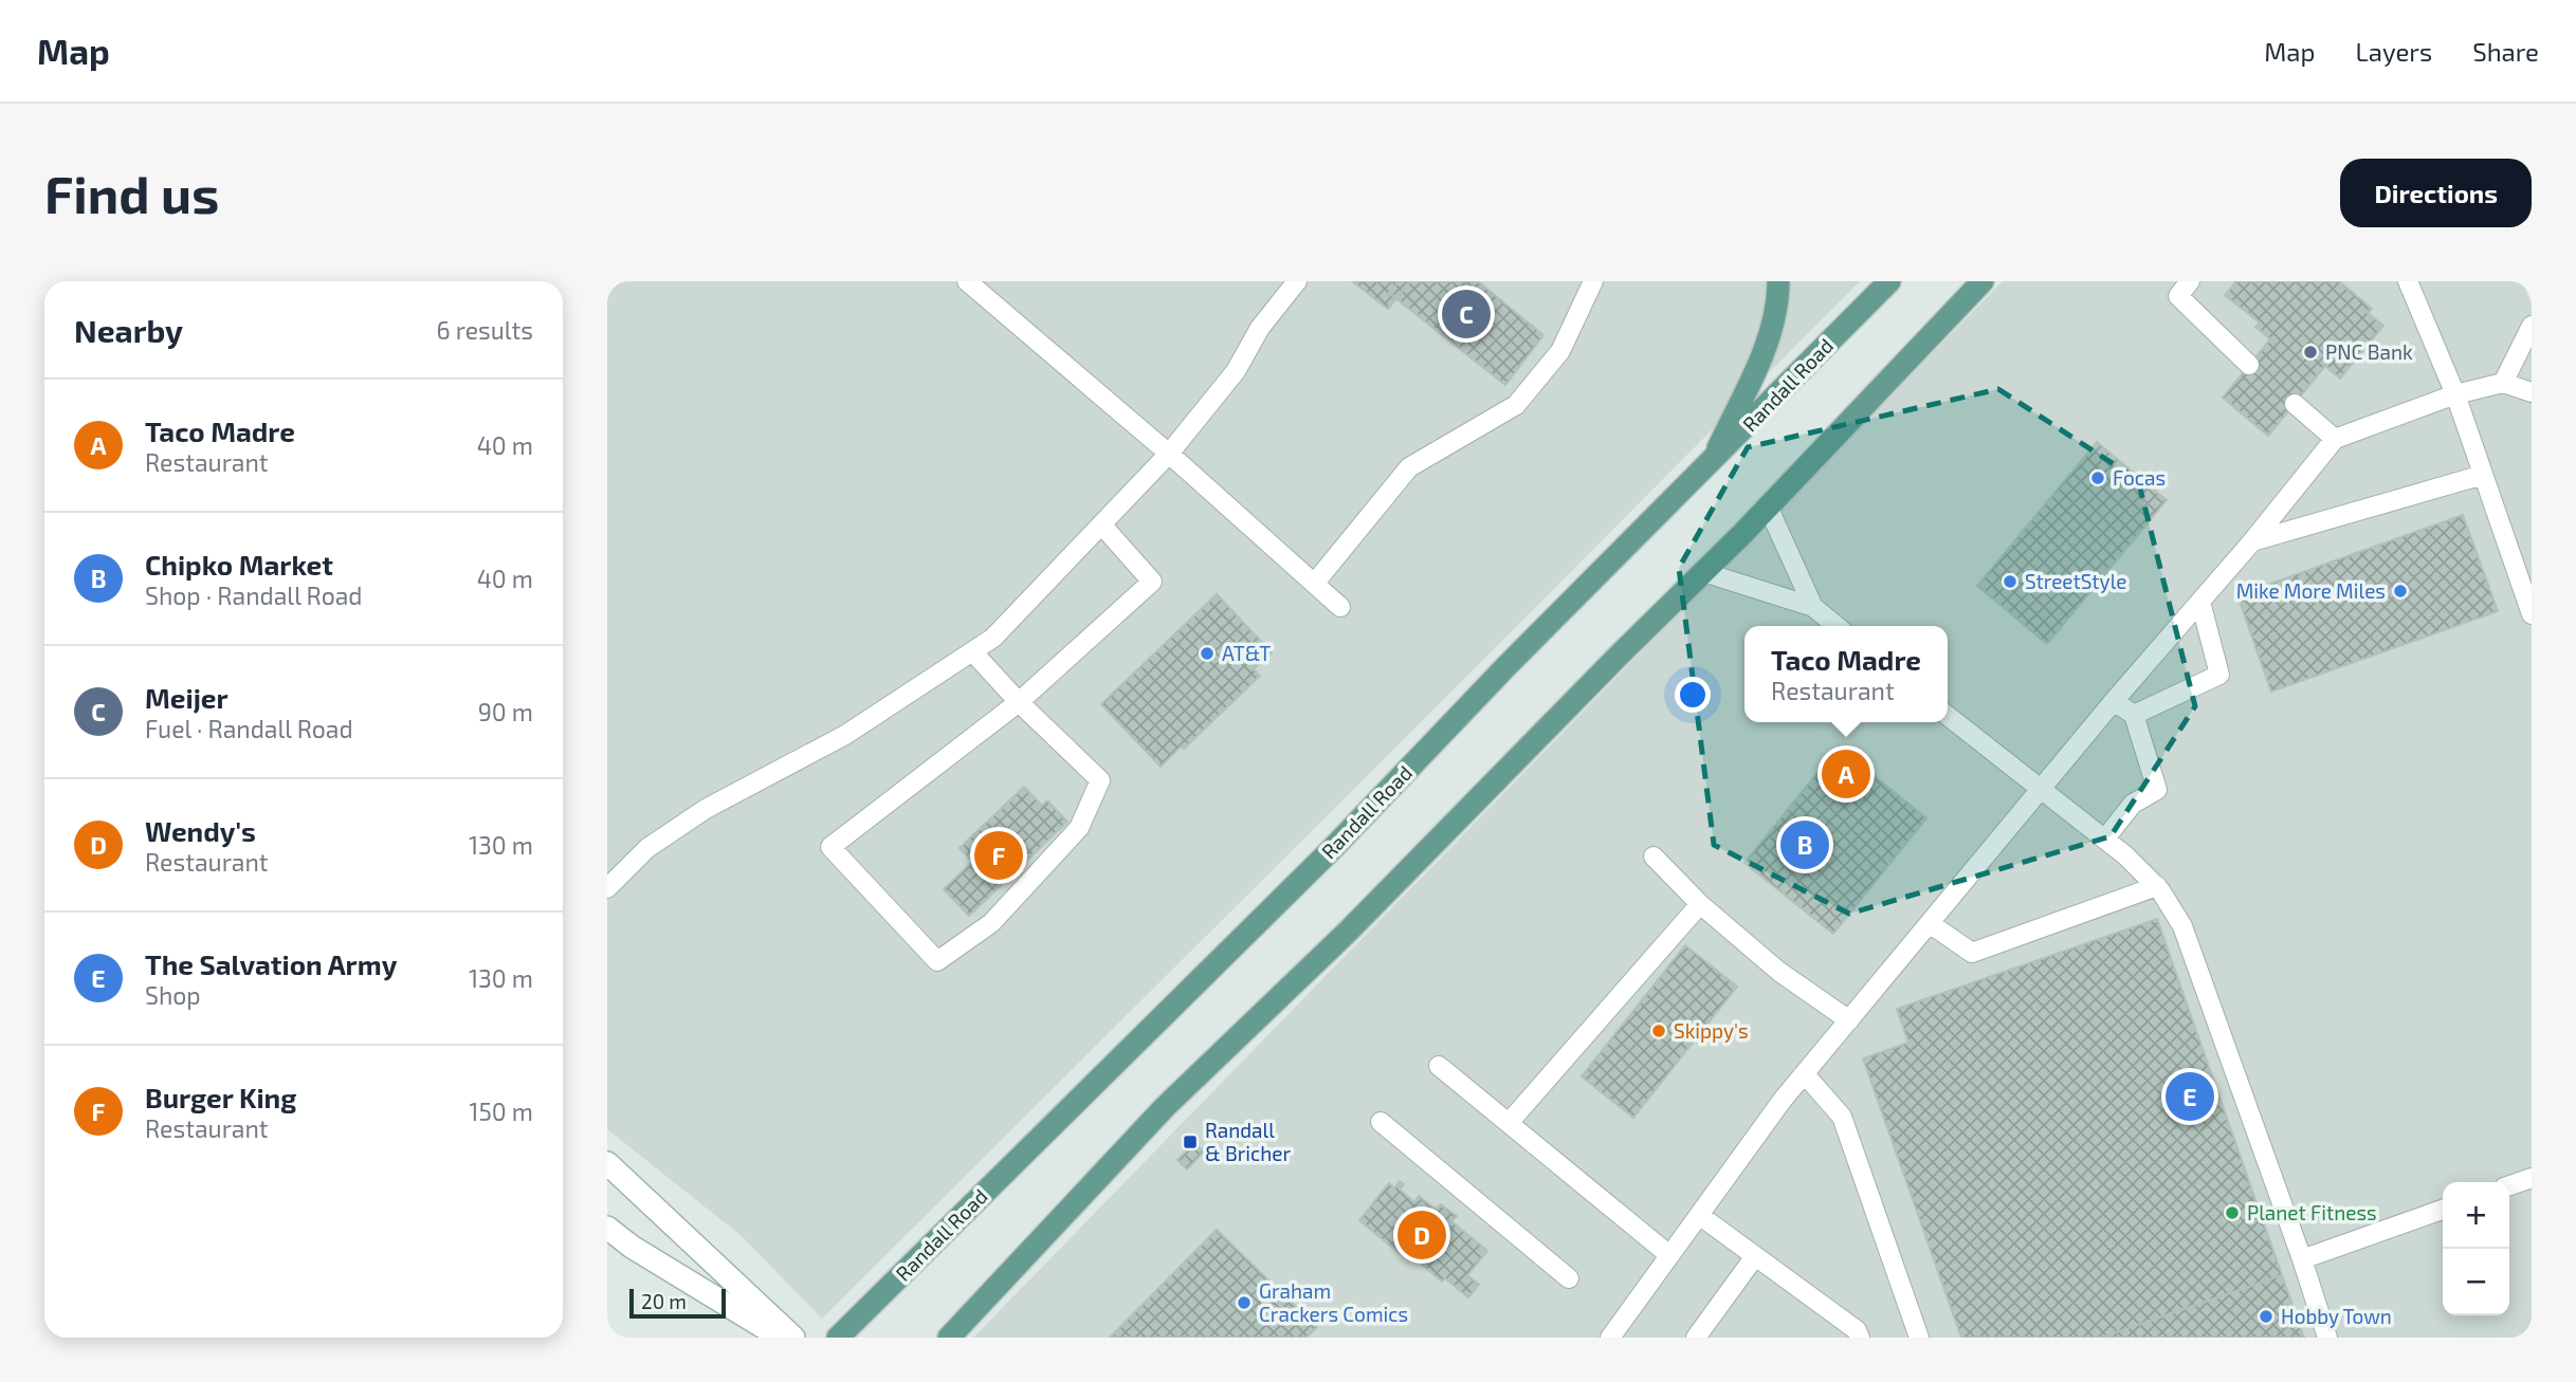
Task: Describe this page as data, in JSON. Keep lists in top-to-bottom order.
{
  "streets": {
    "main road": ["Randall Road"]
  },
  "places": {
    "other": [
      "PNC Bank",
      "Focas",
      "StreetStyle",
      "Mike More Miles",
      "AT&T",
      "Skippy's",
      "Planet Fitness",
      "Graham Crackers Comics",
      "Hobby Town"
    ],
    "transit": ["Randall & Bricher"]
  },
  "scale_bar": "20 m",
  "page": {
    "header": "Map",
    "nav": ["Map", "Layers", "Share"],
    "buttons": "Directions",
    "title": "Find us",
    "heading": ["Nearby", "6 results"],
    "pins": [
      "C",
      "A",
      "B",
      "F",
      "E",
      "D"
    ],
    "list": [
      {
        "mark": "A",
        "name": "Taco Madre",
        "note": "Restaurant",
        "value": "40 m"
      },
      {
        "mark": "B",
        "name": "Chipko Market",
        "note": "Shop · Randall Road",
        "value": "40 m"
      },
      {
        "mark": "C",
        "name": "Meijer",
        "note": "Fuel · Randall Road",
        "value": "90 m"
      },
      {
        "mark": "D",
        "name": "Wendy's",
        "note": "Restaurant",
        "value": "130 m"
      },
      {
        "mark": "E",
        "name": "The Salvation Army",
        "note": "Shop",
        "value": "130 m"
      },
      {
        "mark": "F",
        "name": "Burger King",
        "note": "Restaurant",
        "value": "150 m"
      }
    ],
    "popup": ["Taco Madre", "Restaurant"],
    "map_buttons": ["+", "−"],
    "scale": "20 m"
  }
}
